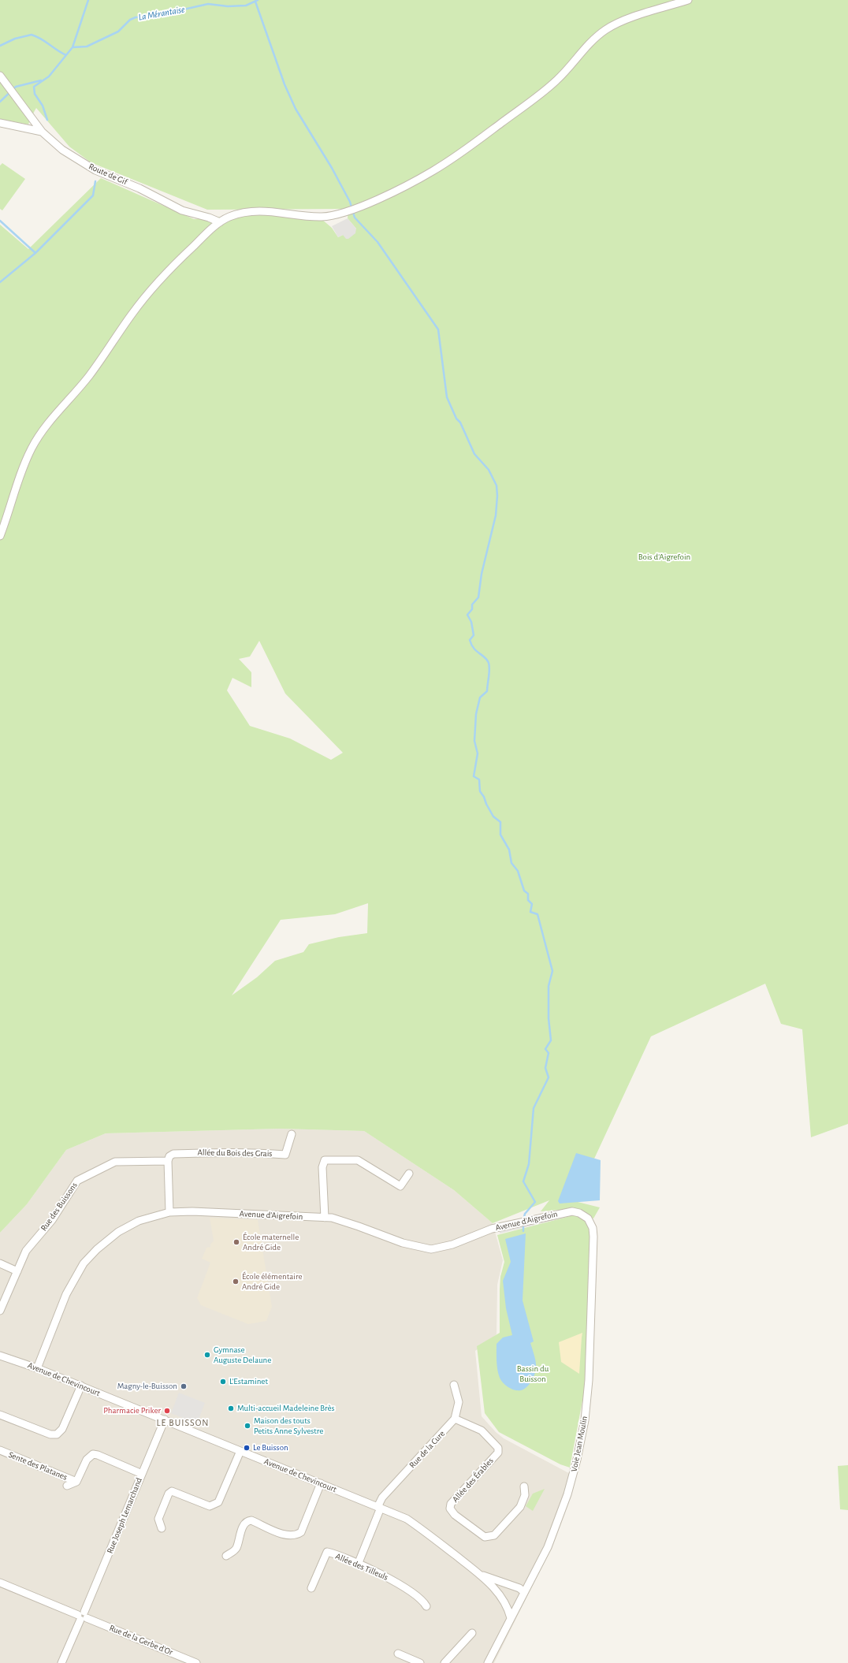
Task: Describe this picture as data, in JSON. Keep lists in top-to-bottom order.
{
  "streets": {
    "street": [
      "Route de Gif",
      "Allée du Bois des Grais",
      "Rue des Buissons",
      "Avenue d'Aigrefoin",
      "Avenue de Chevincourt",
      "Voie Jean Moulin",
      "Rue de la Cure",
      "Sente des Platanes",
      "Allée des Érables",
      "Rue Joseph Lemarchand",
      "Allée des Tilleuls",
      "Rue de la Gerbe d'Or"
    ]
  },
  "crossings": [
    ["Allée du Bois des Grais", "Rue des Buissons"],
    ["Avenue d'Aigrefoin", "Avenue de Chevincourt"],
    ["Avenue d'Aigrefoin", "Voie Jean Moulin"],
    ["Avenue de Chevincourt", "Voie Jean Moulin"],
    ["Avenue de Chevincourt", "Rue de la Cure"],
    ["Avenue de Chevincourt", "Rue Joseph Lemarchand"],
    ["Rue de la Cure", "Allée des Érables"],
    ["Rue de la Cure", "Allée des Tilleuls"],
    ["Rue Joseph Lemarchand", "Rue de la Gerbe d'Or"]
  ],
  "districts": ["LE BUISSON"],
  "water": ["La Mérantaise"],
  "parks": ["Bois d'Aigrefoin", "Bassin du Buisson"],
  "places": [
    "École maternelle André Gide",
    "École élémentaire André Gide",
    "Gymnase Auguste Delaune",
    "L'Estaminet",
    "Magny-le-Buisson",
    "Multi-accueil Madeleine Brès",
    "Pharmacie Priker",
    "Maison des touts Petits Anne Sylvestre",
    "Le Buisson"
  ]
}
